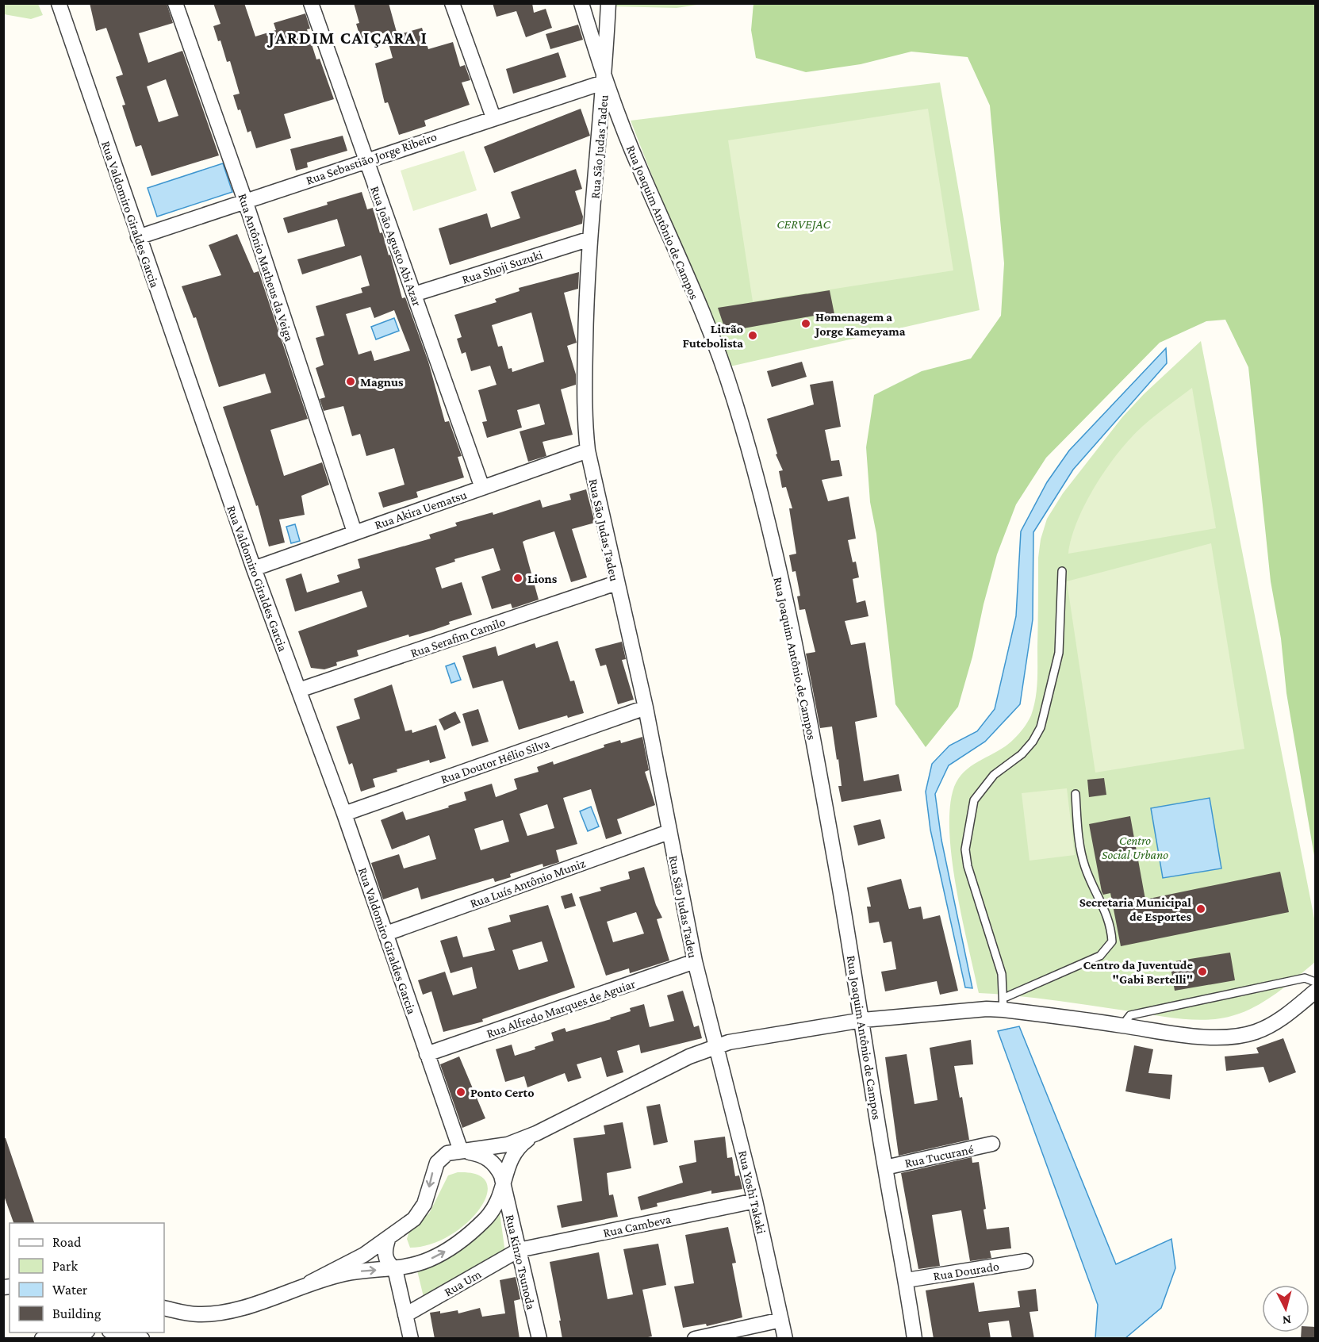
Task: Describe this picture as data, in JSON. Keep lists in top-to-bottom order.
{
  "streets": {
    "street": [
      "Rua São Judas Tadeu",
      "Rua Sebastião Jorge Ribeiro",
      "Rua Valdomiro Giraldes Garcia",
      "Rua Joaquim Antônio de Campos",
      "Rua João Agusto Abi Azar",
      "Rua Shoji Suzuki",
      "Rua Antônio Matheus da Veiga",
      "Rua Akira Uematsu",
      "Rua Serafim Camilo",
      "Rua Doutor Hélio Silva",
      "Rua Luís Antônio Muniz",
      "Rua Alfredo Marques de Aguiar",
      "Rua Tucurané",
      "Rua Yoshi Takaki",
      "Rua Cambeva",
      "Rua Kinzo Tsunoda",
      "Rua Dourado",
      "Rua Um"
    ]
  },
  "crossings": [
    ["Rua São Judas Tadeu", "Rua Sebastião Jorge Ribeiro"],
    ["Rua São Judas Tadeu", "Rua Joaquim Antônio de Campos"],
    ["Rua São Judas Tadeu", "Rua Shoji Suzuki"],
    ["Rua São Judas Tadeu", "Rua Akira Uematsu"],
    ["Rua São Judas Tadeu", "Rua Serafim Camilo"],
    ["Rua São Judas Tadeu", "Rua Doutor Hélio Silva"],
    ["Rua São Judas Tadeu", "Rua Luís Antônio Muniz"],
    ["Rua São Judas Tadeu", "Rua Alfredo Marques de Aguiar"],
    ["Rua São Judas Tadeu", "Rua Yoshi Takaki"],
    ["Rua Sebastião Jorge Ribeiro", "Rua Valdomiro Giraldes Garcia"],
    ["Rua Sebastião Jorge Ribeiro", "Rua Joaquim Antônio de Campos"],
    ["Rua Sebastião Jorge Ribeiro", "Rua João Agusto Abi Azar"],
    ["Rua Sebastião Jorge Ribeiro", "Rua Antônio Matheus da Veiga"],
    ["Rua Valdomiro Giraldes Garcia", "Rua Akira Uematsu"],
    ["Rua Valdomiro Giraldes Garcia", "Rua Serafim Camilo"],
    ["Rua Valdomiro Giraldes Garcia", "Rua Doutor Hélio Silva"],
    ["Rua Valdomiro Giraldes Garcia", "Rua Luís Antônio Muniz"],
    ["Rua Valdomiro Giraldes Garcia", "Rua Alfredo Marques de Aguiar"],
    ["Rua Valdomiro Giraldes Garcia", "Rua Kinzo Tsunoda"],
    ["Rua Joaquim Antônio de Campos", "Rua Tucurané"],
    ["Rua Joaquim Antônio de Campos", "Rua Dourado"],
    ["Rua João Agusto Abi Azar", "Rua Shoji Suzuki"],
    ["Rua João Agusto Abi Azar", "Rua Akira Uematsu"],
    ["Rua Antônio Matheus da Veiga", "Rua Akira Uematsu"],
    ["Rua Yoshi Takaki", "Rua Cambeva"],
    ["Rua Cambeva", "Rua Kinzo Tsunoda"],
    ["Rua Cambeva", "Rua Um"],
    ["Rua Kinzo Tsunoda", "Rua Um"]
  ],
  "districts": ["JARDIM CAIÇARA I"],
  "parks": ["CERVEJAC", "Centro Social Urbano"],
  "places": [
    "Homenagem a Jorge Kameyama",
    "Litrão Futebolista",
    "Magnus",
    "Lions",
    "Secretaria Municipal de Esportes",
    "Centro da Juventude \"Gabi Bertelli\"",
    "Ponto Certo"
  ],
  "legend": [
    "Road",
    "Park",
    "Water",
    "Building"
  ],
  "north": "bottom"
}
